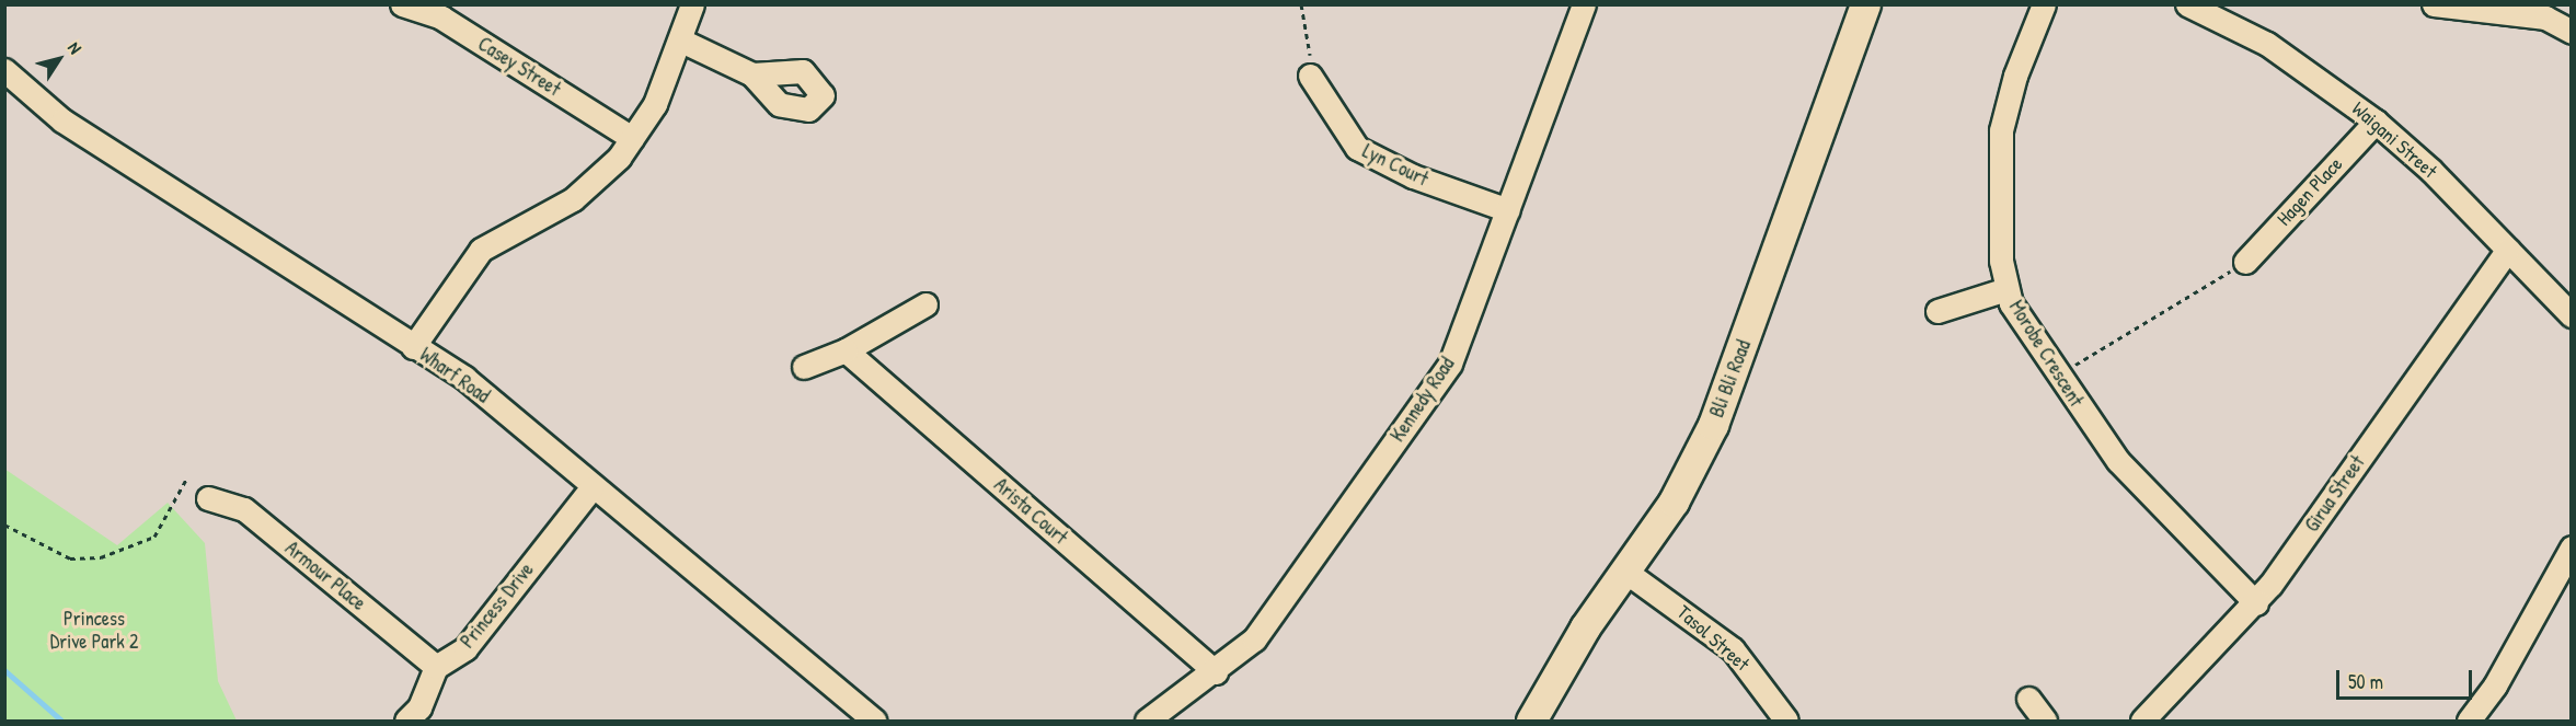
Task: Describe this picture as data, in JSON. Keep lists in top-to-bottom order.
{
  "streets": {
    "main road": ["Bli Bli Road"],
    "street": [
      "Casey Street",
      "Waigani Street",
      "Lyn Court",
      "Hagen Place",
      "Morobe Crescent",
      "Wharf Road",
      "Kennedy Road",
      "Girua Street",
      "Arista Court",
      "Armour Place",
      "Princess Drive",
      "Tasol Street"
    ]
  },
  "crossings": [
    ["Waigani Street", "Hagen Place"],
    ["Waigani Street", "Girua Street"],
    ["Lyn Court", "Kennedy Road"],
    ["Morobe Crescent", "Girua Street"],
    ["Wharf Road", "Princess Drive"],
    ["Bli Bli Road", "Tasol Street"],
    ["Kennedy Road", "Arista Court"],
    ["Armour Place", "Princess Drive"]
  ],
  "parks": ["Princess Drive Park 2"],
  "scale_bar": "50 m",
  "north": "top right"
}
